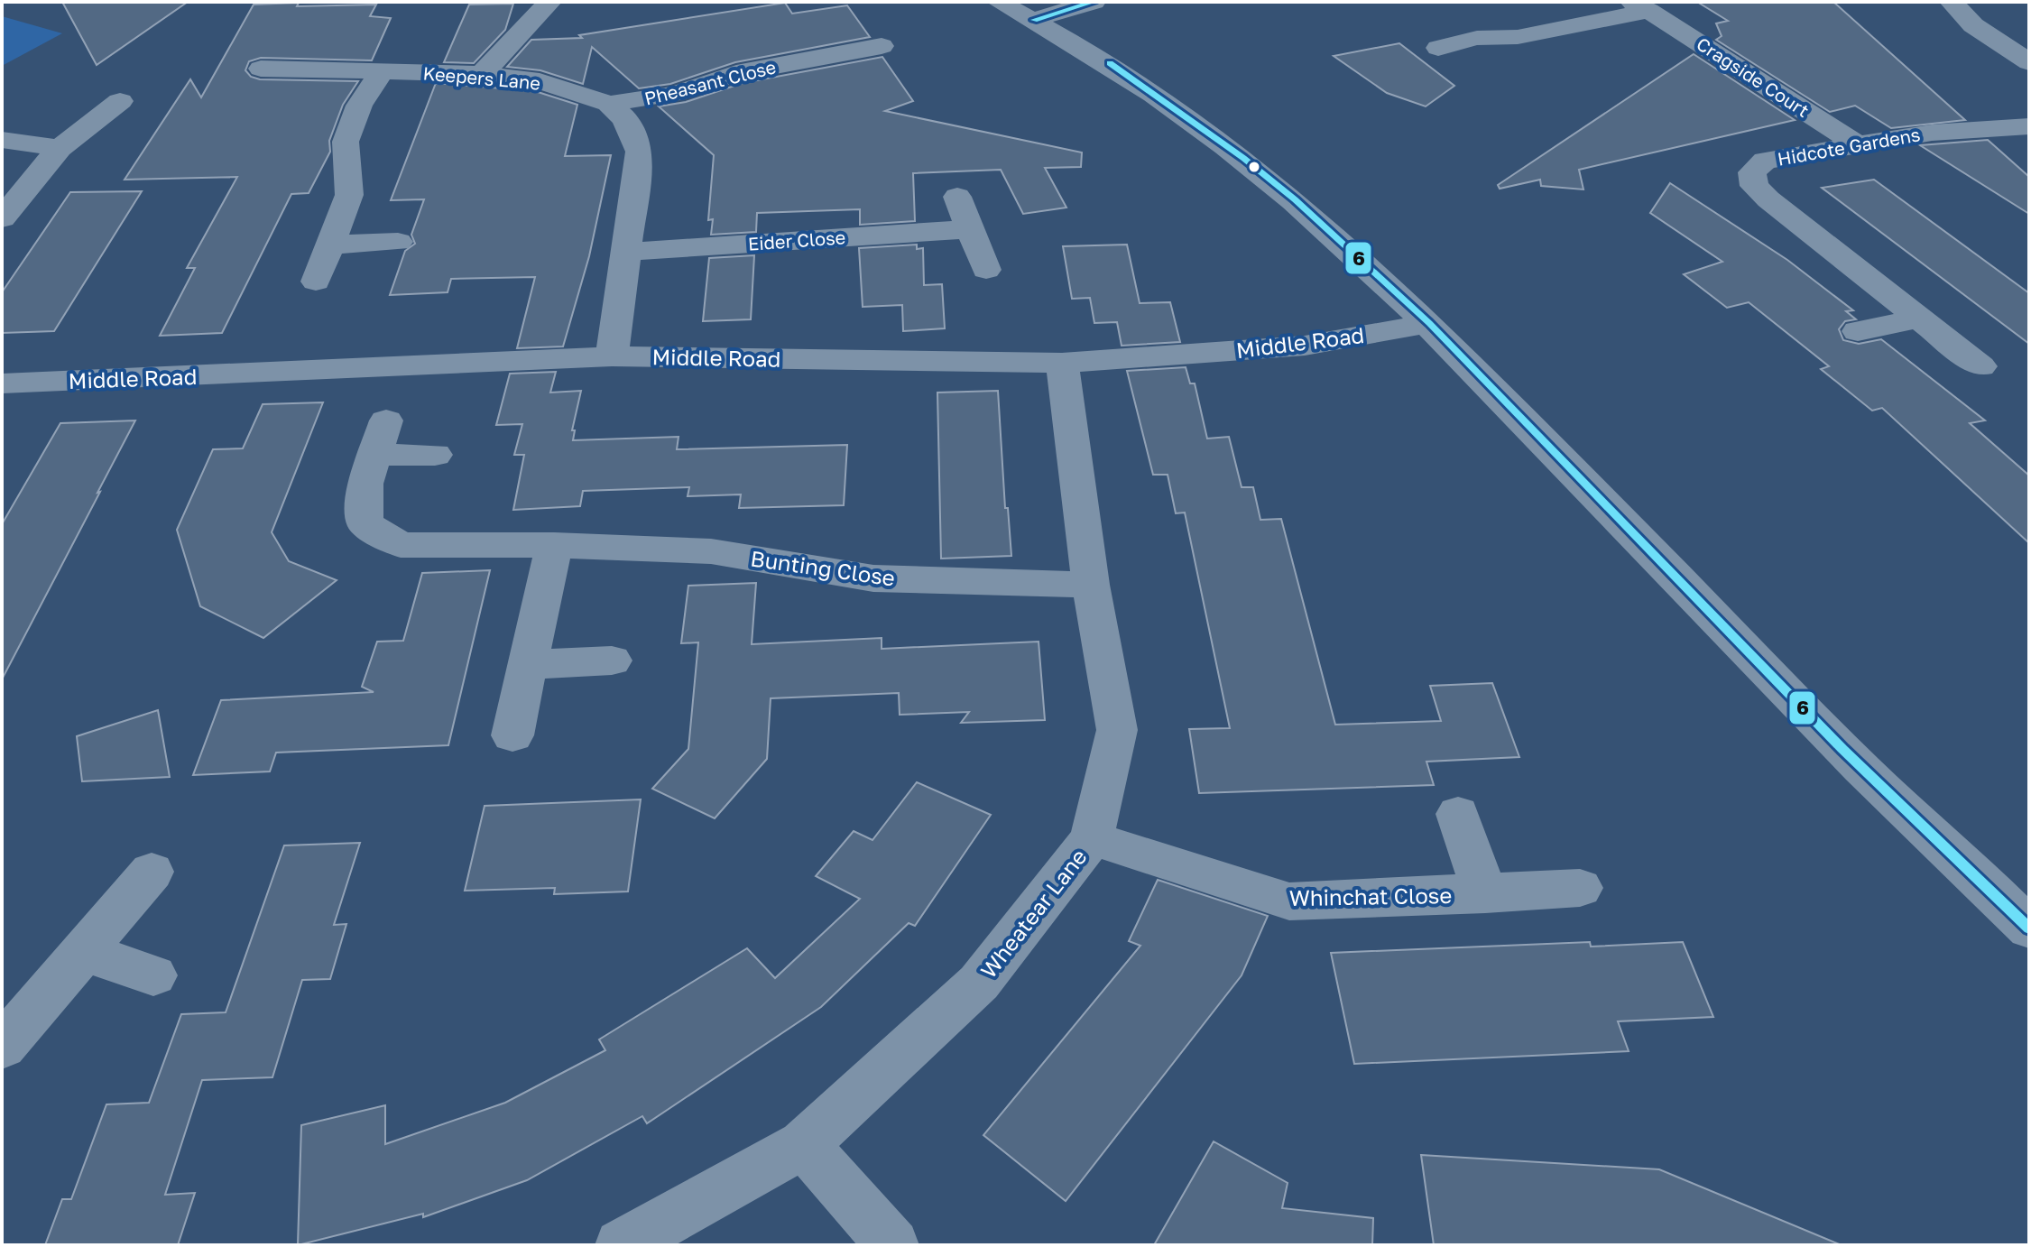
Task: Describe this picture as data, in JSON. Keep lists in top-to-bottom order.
{
  "streets": {
    "street": [
      "Cragside Court",
      "Keepers Lane",
      "Pheasant Close",
      "Hidcote Gardens",
      "Eider Close",
      "Middle Road",
      "Bunting Close",
      "Whinchat Close",
      "Wheatear Lane"
    ]
  },
  "crossings": [
    ["Cragside Court", "Hidcote Gardens"],
    ["Keepers Lane", "Pheasant Close"],
    ["Middle Road", "Wheatear Lane"],
    ["Bunting Close", "Wheatear Lane"],
    ["Whinchat Close", "Wheatear Lane"]
  ],
  "lines": ["transit line 6"]
}
